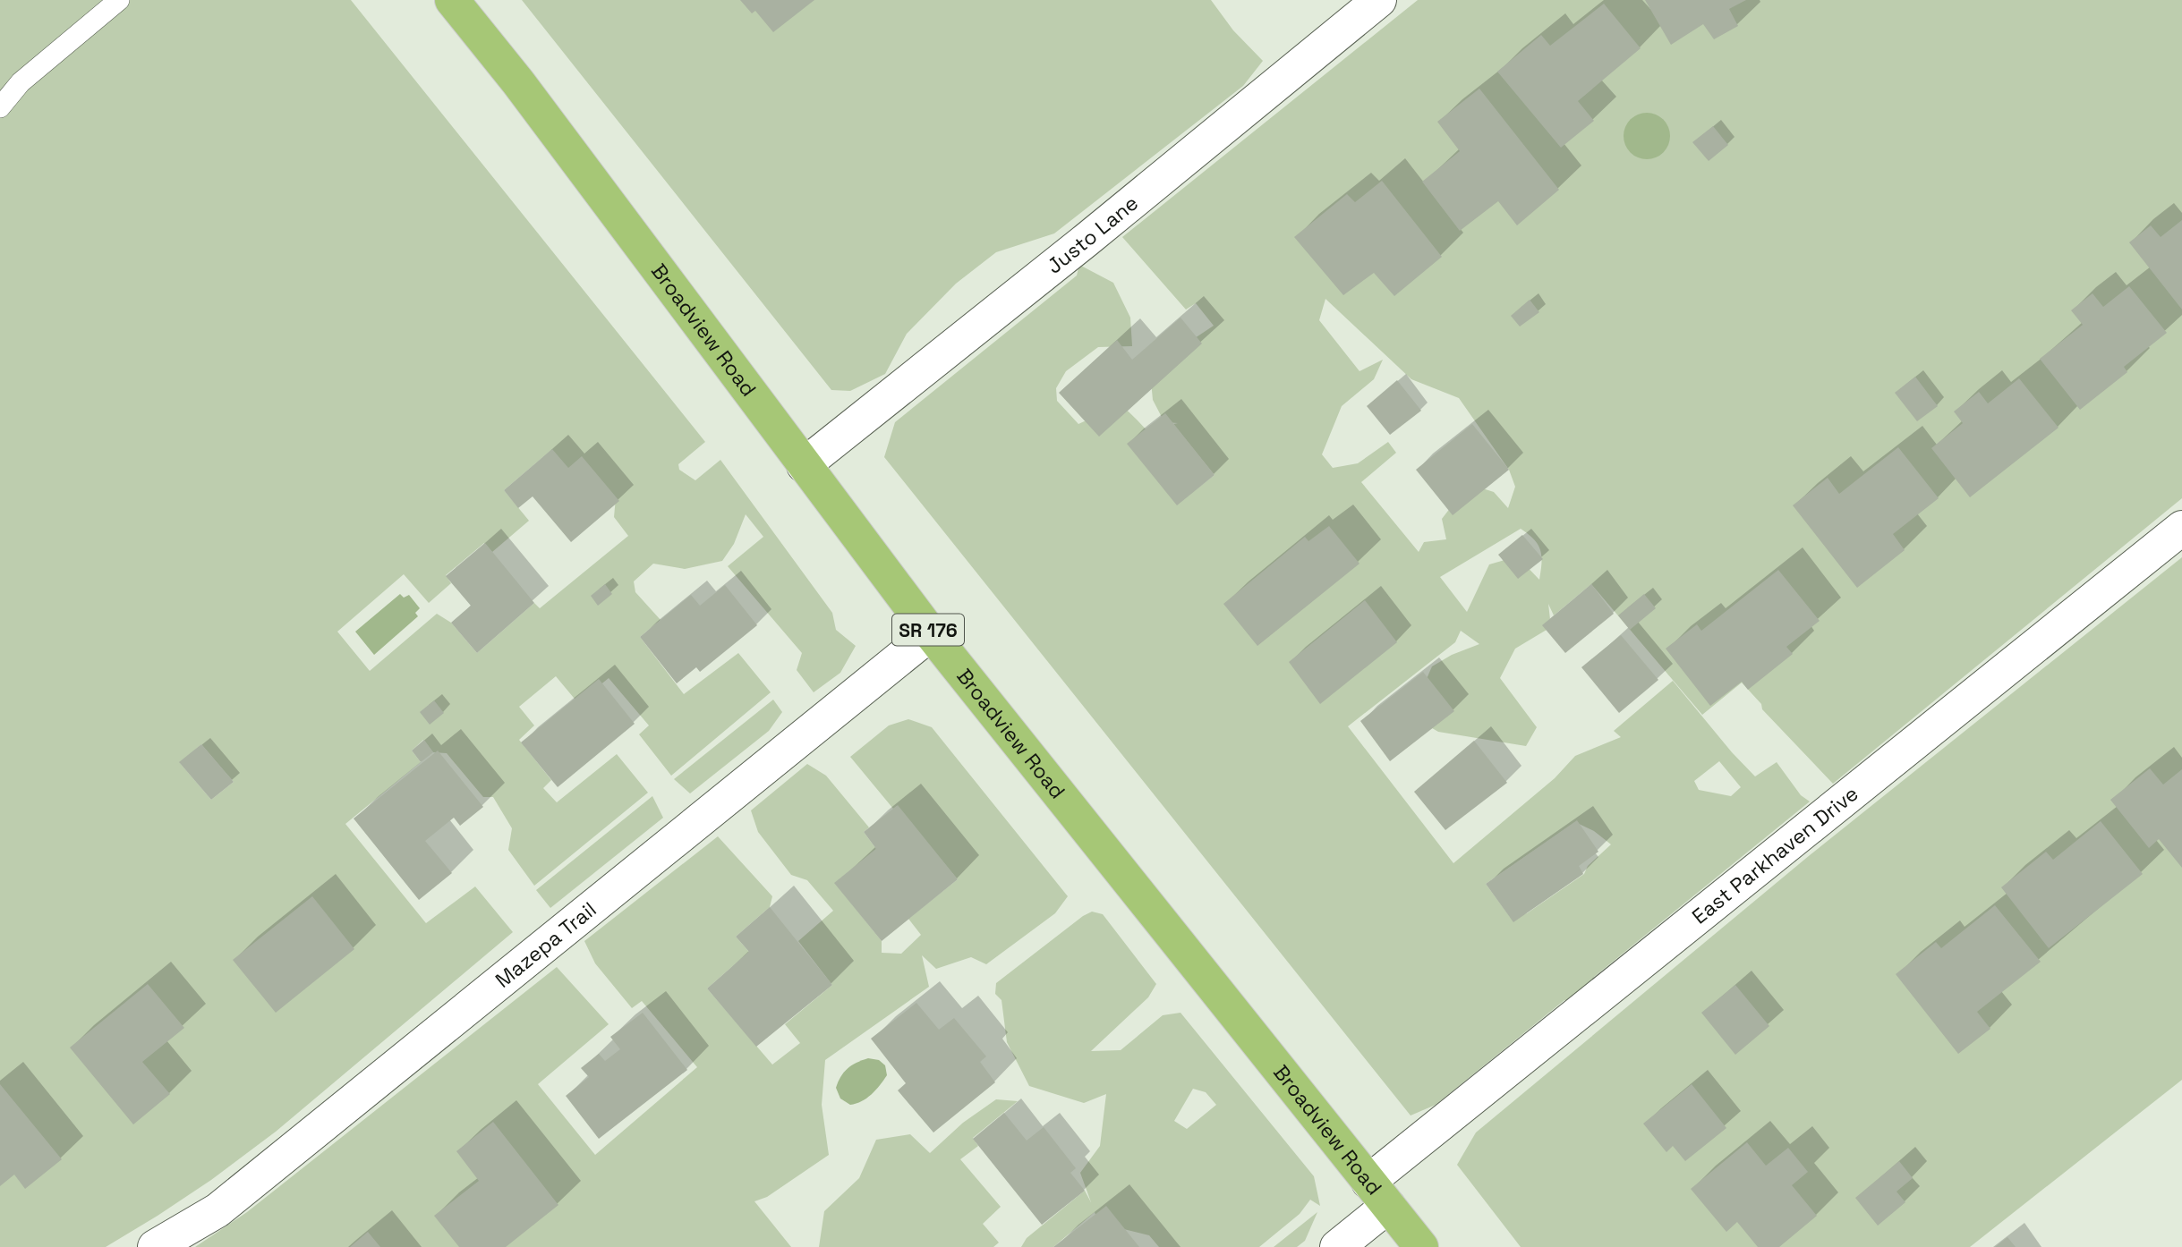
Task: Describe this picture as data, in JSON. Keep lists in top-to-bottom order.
{
  "streets": {
    "main road": ["Broadview Road", "SR 176"],
    "street": ["Justo Lane", "East Parkhaven Drive", "Mazepa Trail"]
  },
  "crossings": [
    ["Justo Lane", "Broadview Road"],
    ["Broadview Road", "East Parkhaven Drive"],
    ["Broadview Road", "Mazepa Trail"]
  ]
}
